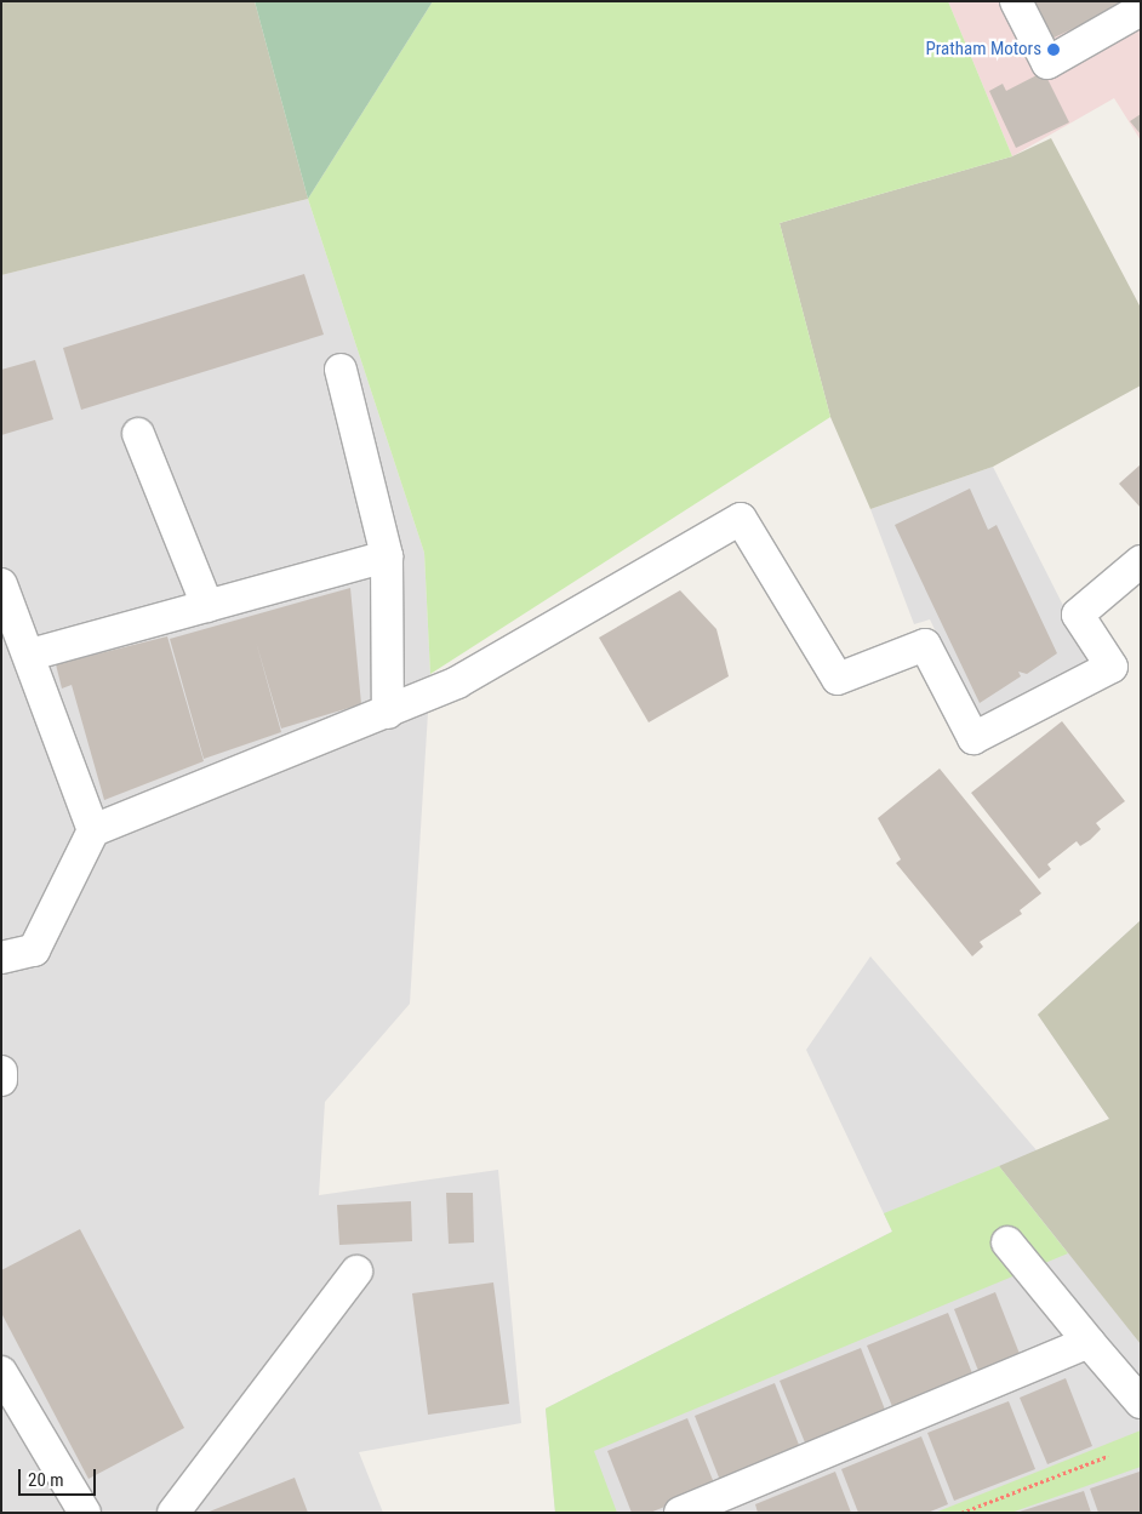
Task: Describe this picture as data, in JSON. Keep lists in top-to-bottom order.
{
  "places": ["Pratham Motors"],
  "scale_bar": "20 m"
}
